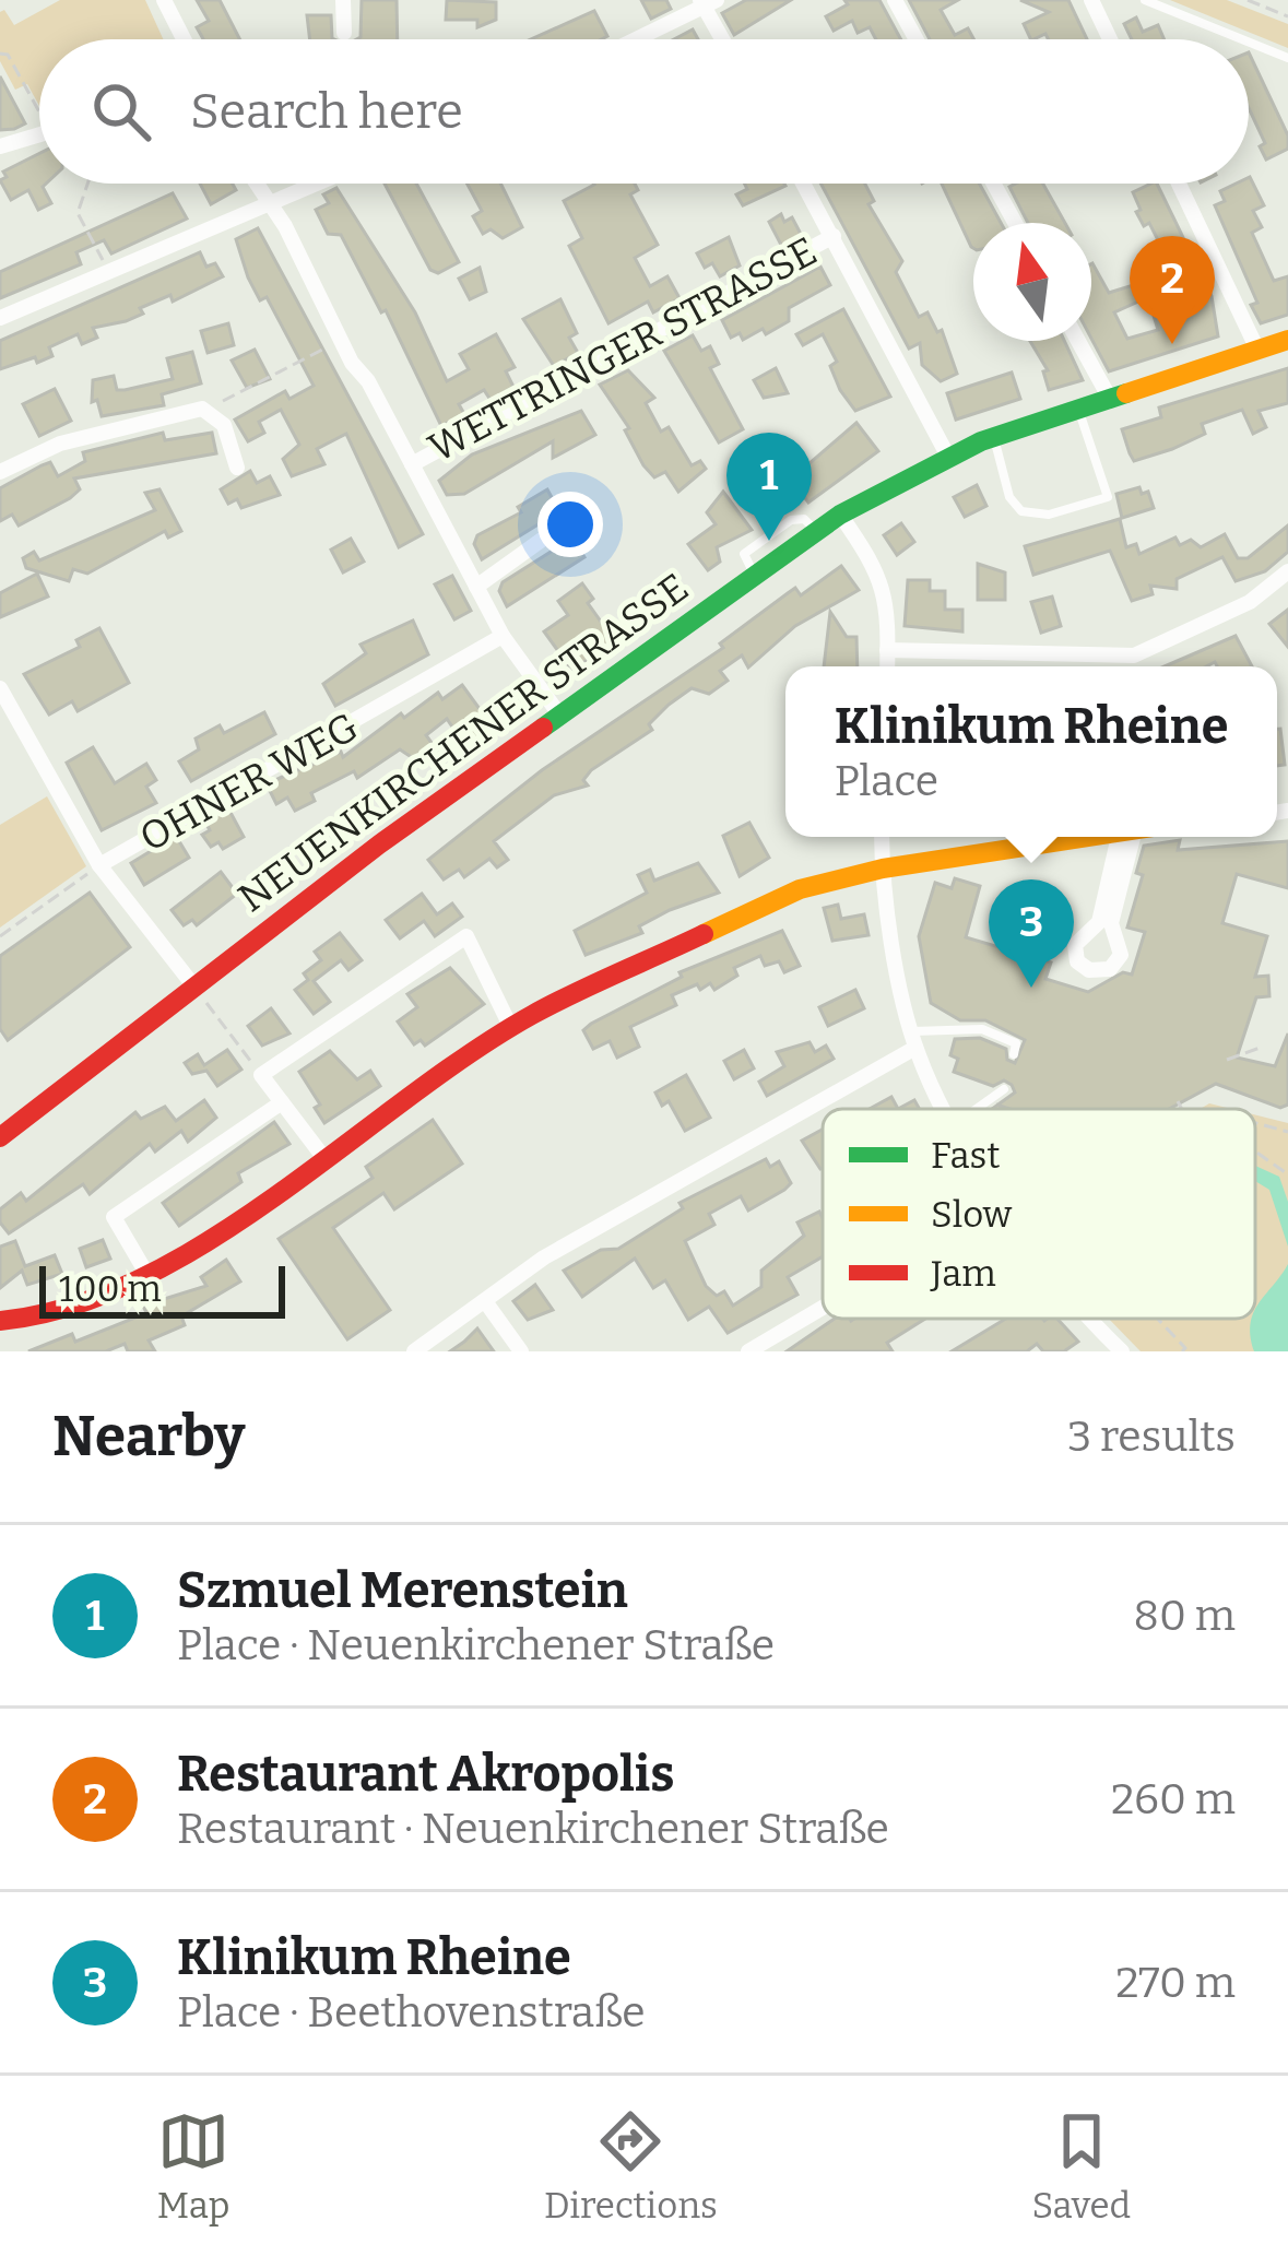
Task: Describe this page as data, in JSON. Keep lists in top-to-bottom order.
{
  "streets": {
    "street": ["WETTRINGER STRASSE", "NEUENKIRCHENER STRASSE", "OHNER WEG"]
  },
  "legend": ["Fast", "Slow", "Jam"],
  "scale_bar": "100 m",
  "north": "top",
  "page": {
    "search": "Search here",
    "pins": ["2", "1", "3"],
    "popup": ["Klinikum Rheine", "Place"],
    "scale": "100 m",
    "heading": ["Nearby", "3 results"],
    "list": [
      {
        "mark": "1",
        "name": "Szmuel Merenstein",
        "note": "Place · Neuenkirchener Straße",
        "value": "80 m"
      },
      {
        "mark": "2",
        "name": "Restaurant Akropolis",
        "note": "Restaurant · Neuenkirchener Straße",
        "value": "260 m"
      },
      {
        "mark": "3",
        "name": "Klinikum Rheine",
        "note": "Place · Beethovenstraße",
        "value": "270 m"
      }
    ],
    "nav": ["Map", "Directions", "Saved"]
  }
}
